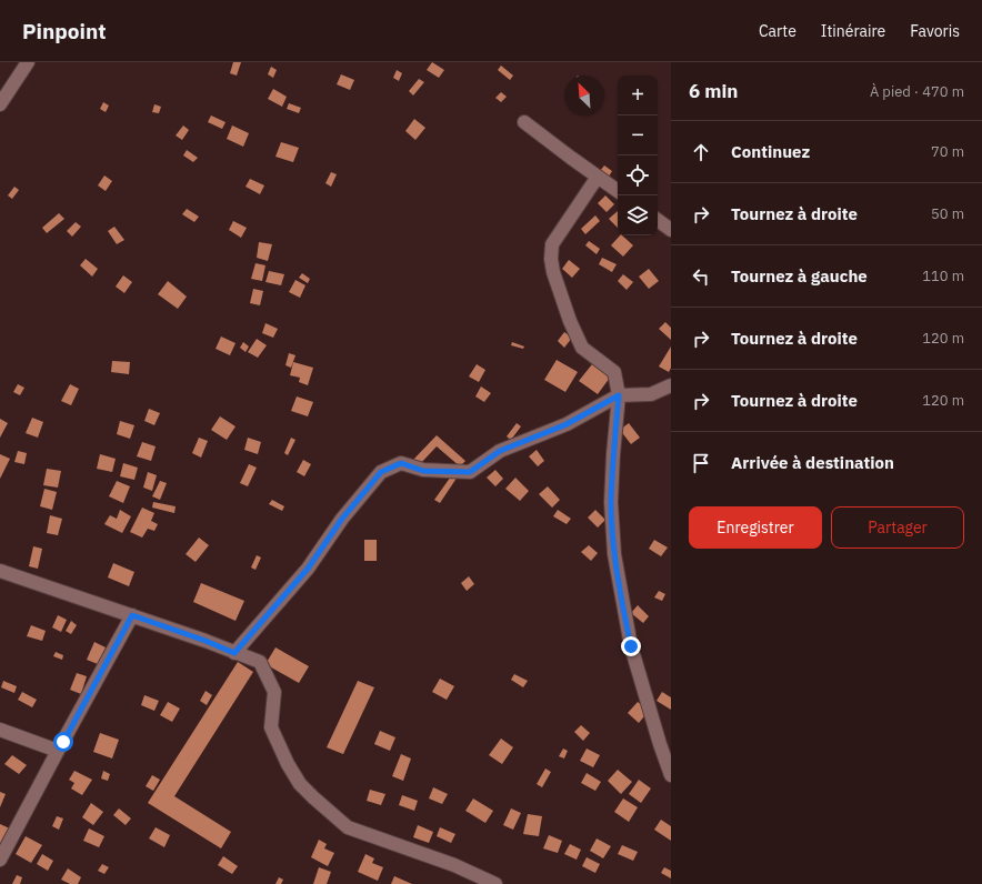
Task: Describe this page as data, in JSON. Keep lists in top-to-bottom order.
{
  "north": "top left",
  "page": {
    "header": "Pinpoint",
    "nav": ["Carte", "Itinéraire", "Favoris"],
    "heading": ["6 min", "À pied · 470 m"],
    "map_buttons": ["+", "−"],
    "list": [
      ["Continuez", "70 m"],
      ["Tournez à droite", "50 m"],
      ["Tournez à gauche", "110 m"],
      ["Tournez à droite", "120 m"],
      ["Tournez à droite", "120 m"],
      "Arrivée à destination"
    ],
    "buttons": ["Enregistrer", "Partager"]
  }
}
